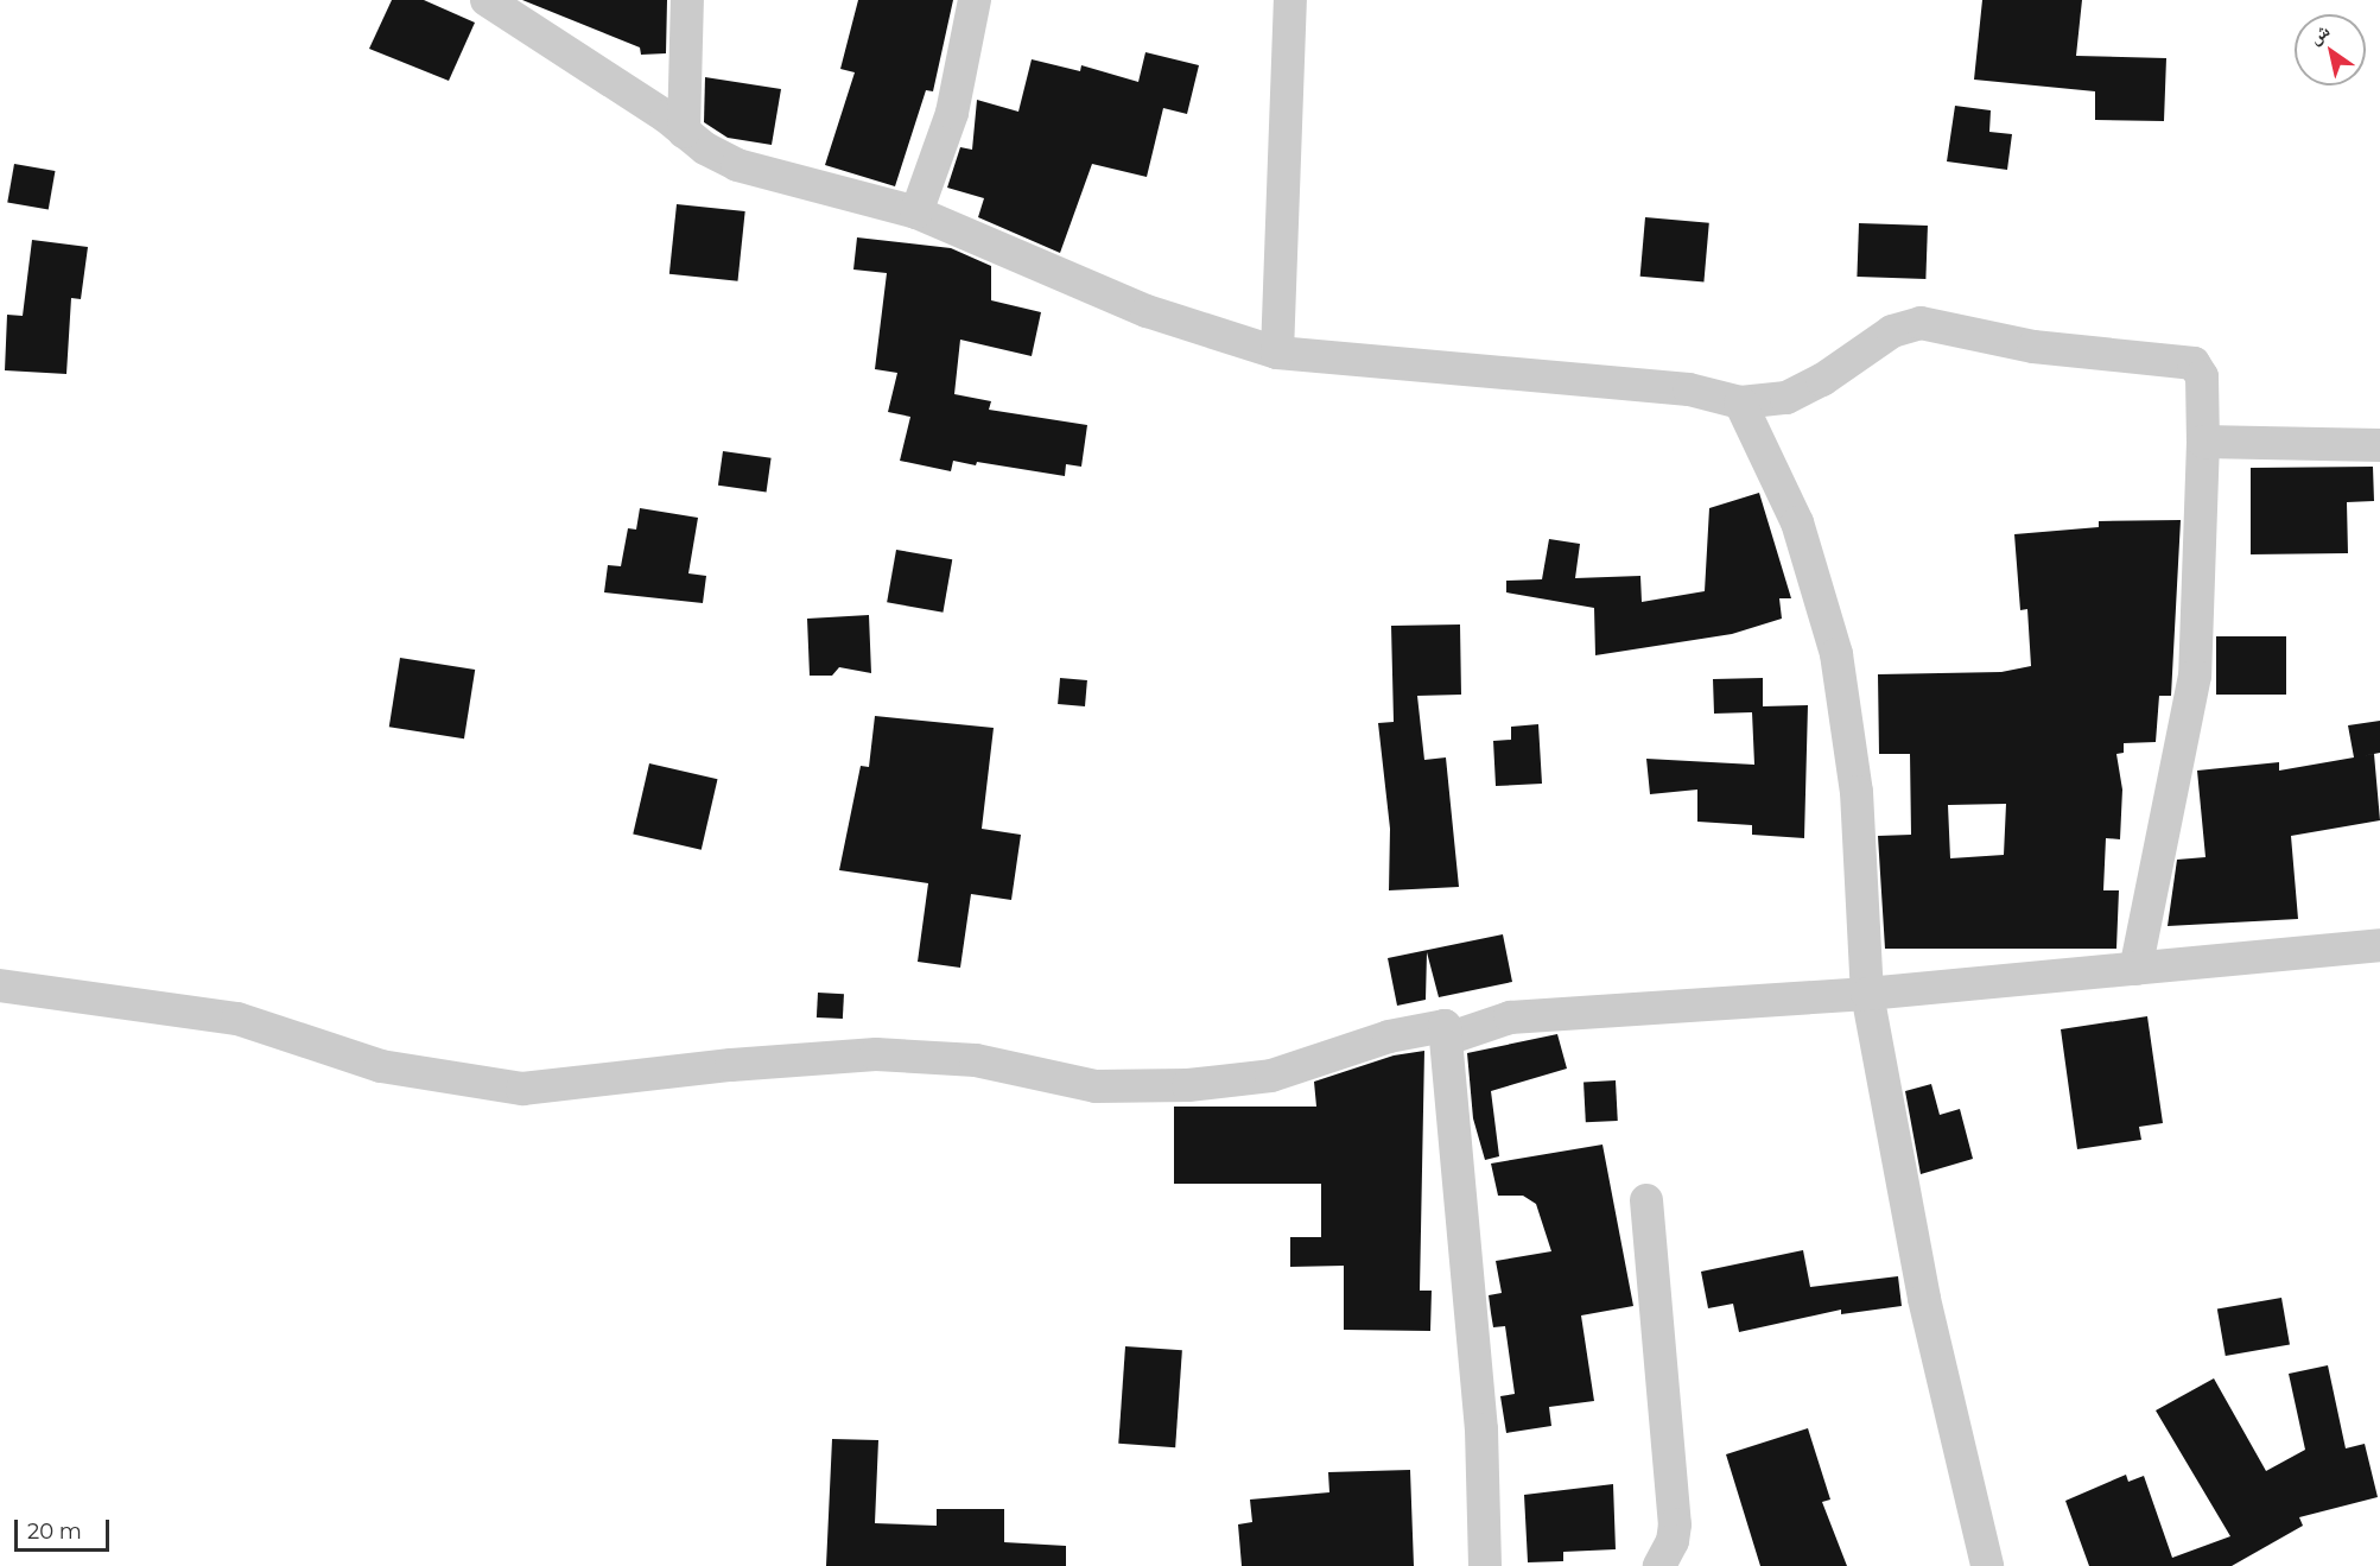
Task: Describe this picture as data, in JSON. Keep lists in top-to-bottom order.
{
  "scale_bar": "20 m",
  "north": "top left"
}
